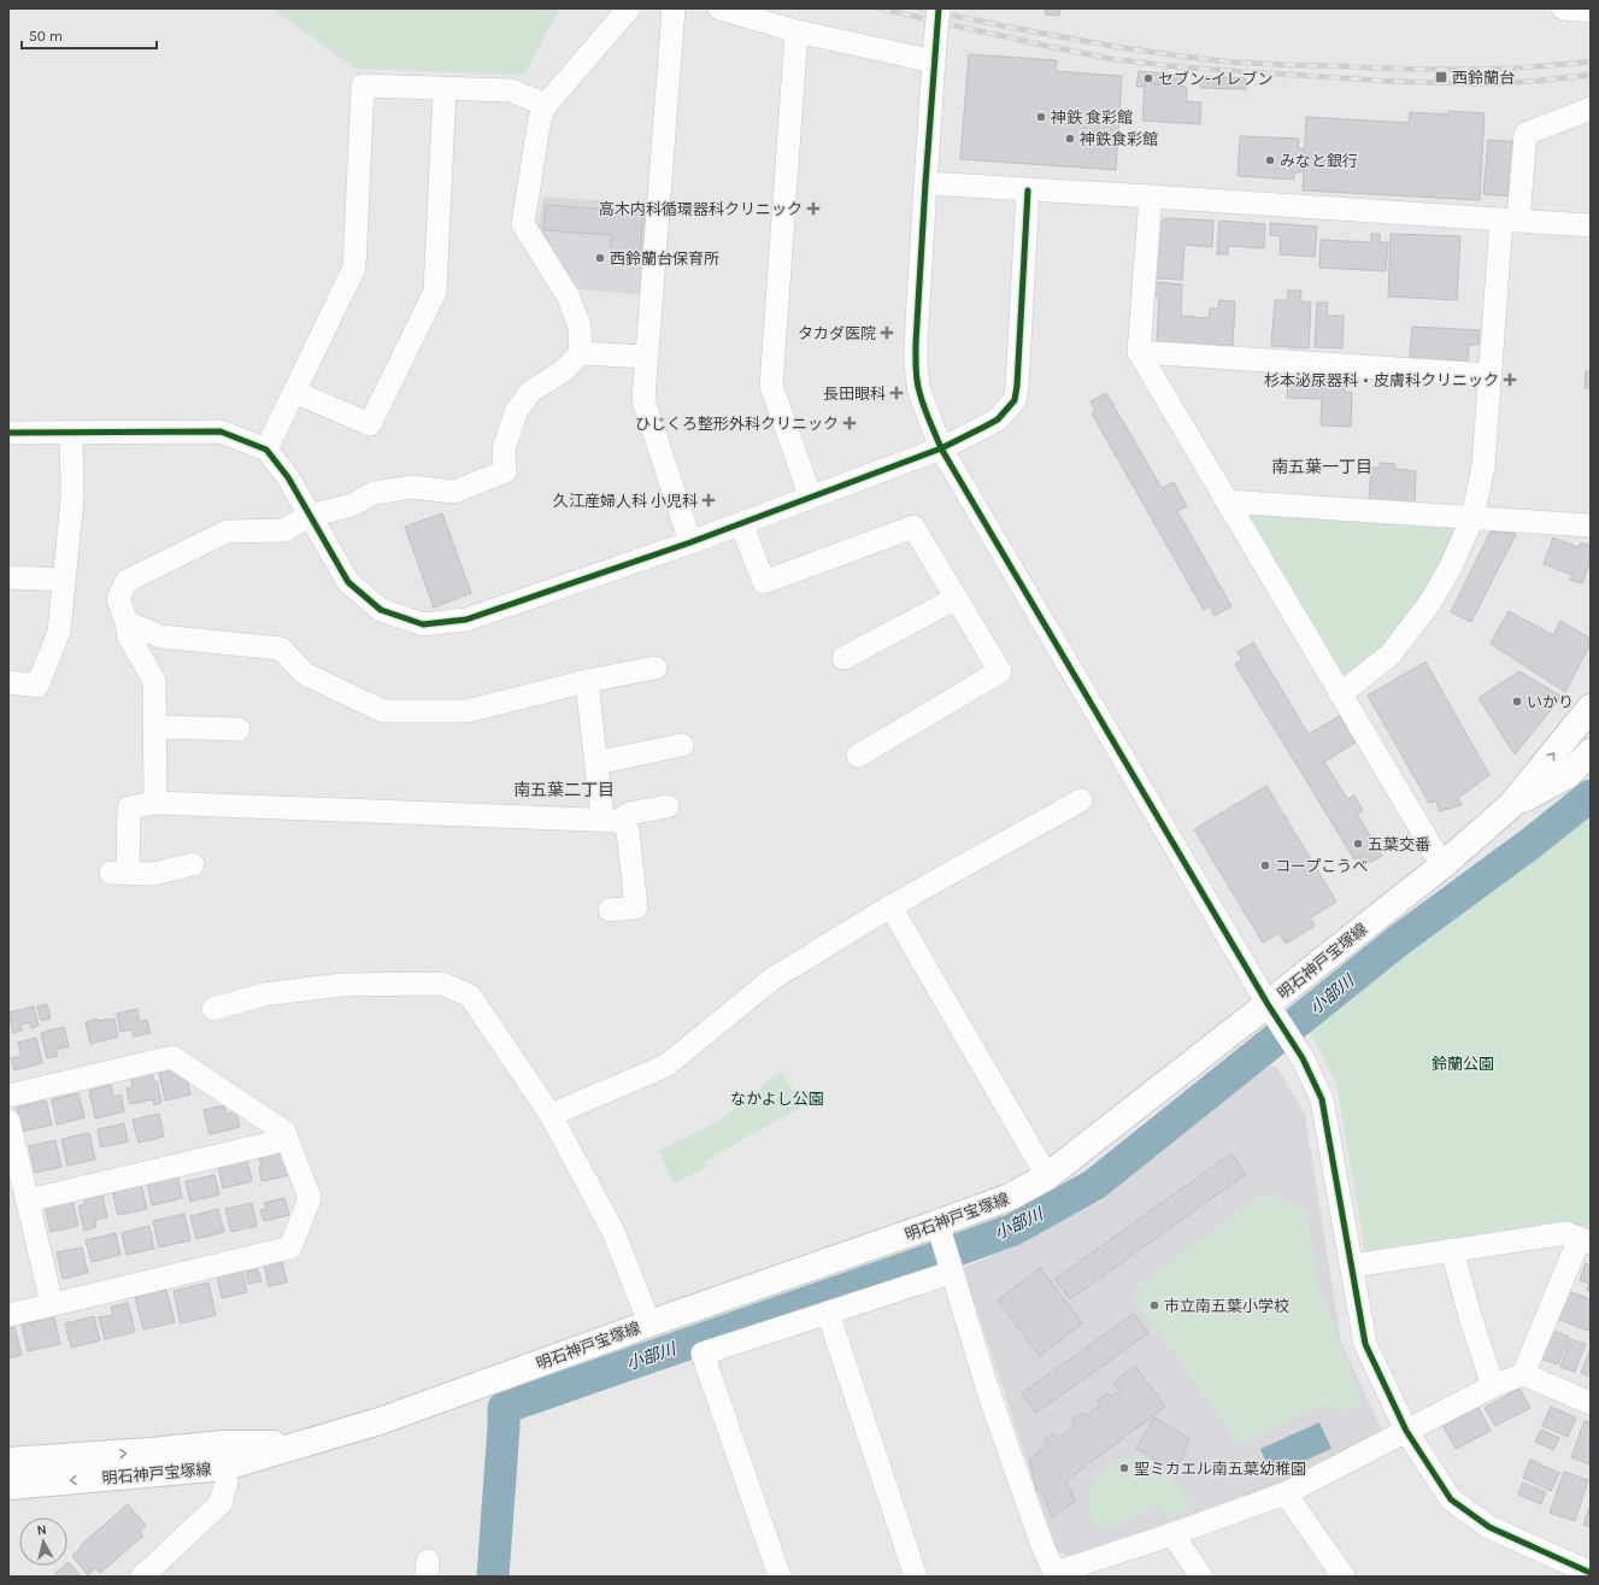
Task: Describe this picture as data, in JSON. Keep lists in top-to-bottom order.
{
  "streets": {
    "main road": ["明石神戸宝塚線"]
  },
  "districts": ["南五葉一丁目", "南五葉二丁目"],
  "water": ["小部川"],
  "parks": ["鈴蘭公園", "なかよし公園"],
  "places": {
    "transit": ["西鈴蘭台"],
    "other": [
      "セブン-イレブン",
      "神鉄 食彩館",
      "神鉄食彩館",
      "みなと銀行",
      "西鈴蘭台保育所",
      "いかり",
      "五葉交番",
      "コープこうべ",
      "市立南五葉小学校",
      "聖ミカエル南五葉幼稚園"
    ],
    "health": [
      "高木内科循環器科クリニック",
      "タカダ医院",
      "杉本泌尿器科・皮膚科クリニック",
      "長田眼科",
      "ひじくろ整形外科クリニック",
      "久江産婦人科 小児科"
    ]
  },
  "scale_bar": "50 m",
  "north": "top"
}
